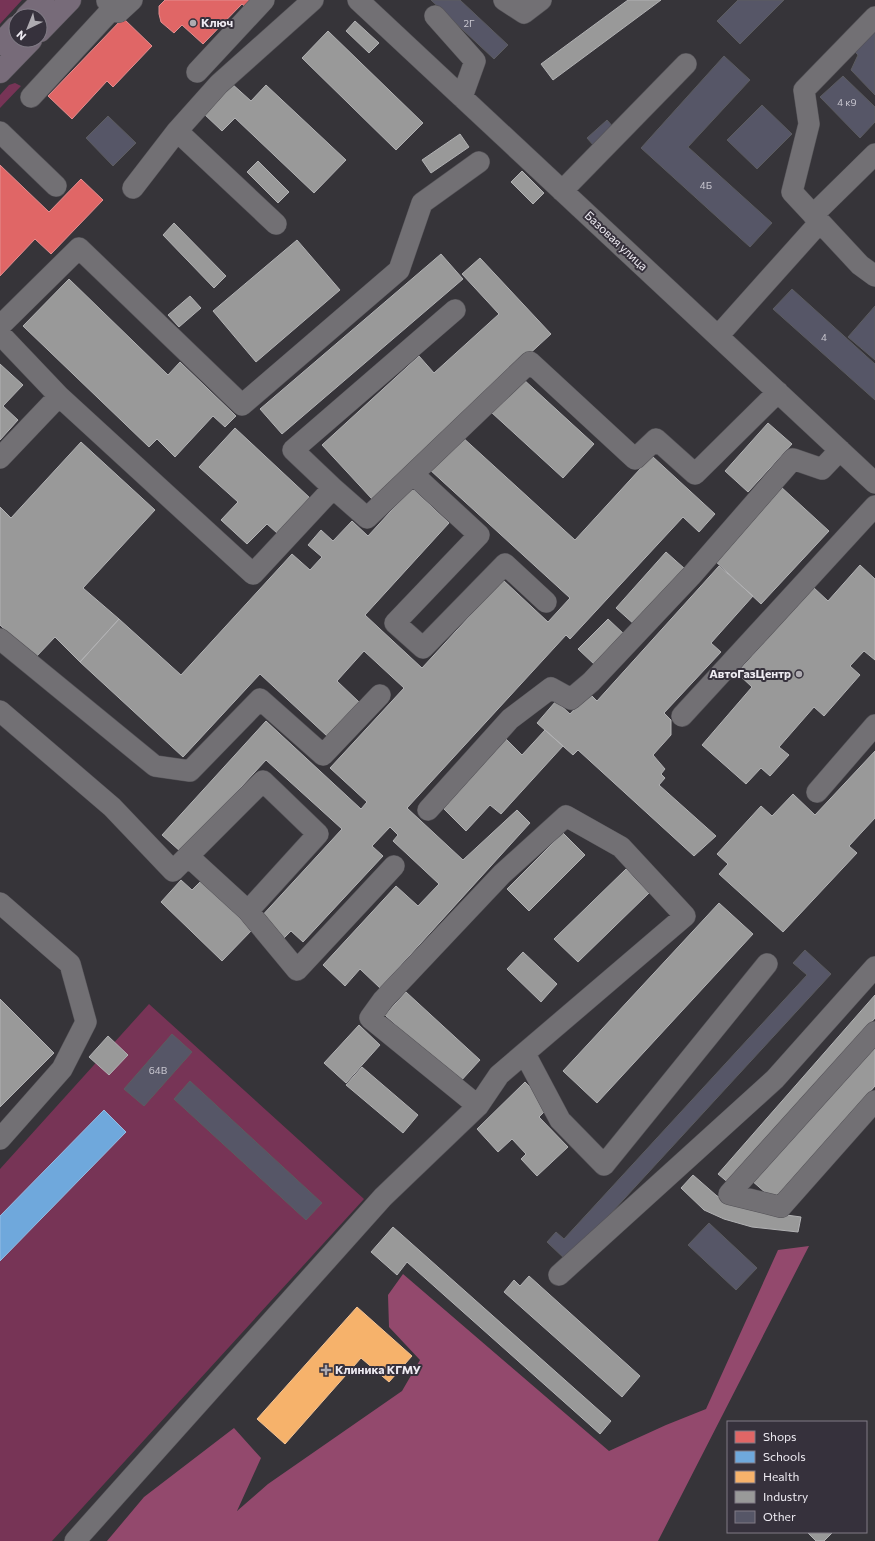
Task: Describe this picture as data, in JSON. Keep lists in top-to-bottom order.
{
  "streets": {
    "street": ["Базовая улица"]
  },
  "places": {
    "other": ["Ключ", "АвтоГазЦентр"],
    "health": ["Клиника КГМУ"]
  },
  "house_numbers": [
    "2Г",
    "4 к9",
    "4Б",
    "4",
    "64В"
  ],
  "legend": [
    "Shops",
    "Schools",
    "Health",
    "Industry",
    "Other"
  ],
  "north": "bottom left"
}
